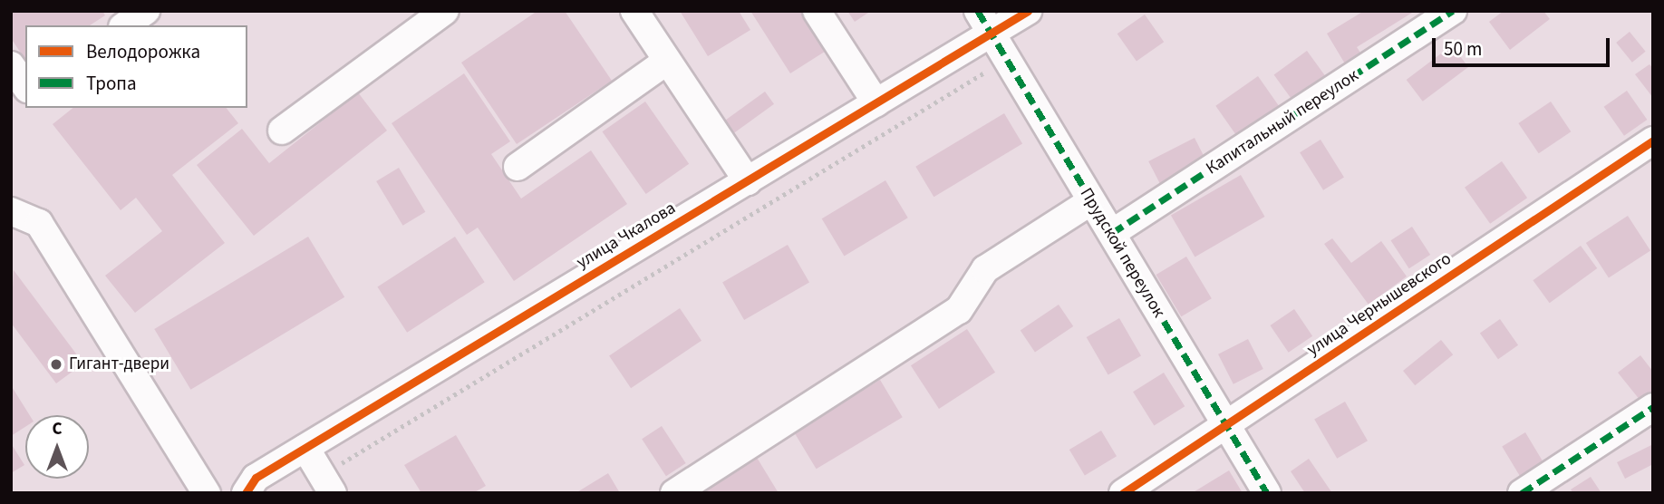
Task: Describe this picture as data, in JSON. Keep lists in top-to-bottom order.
{
  "streets": {
    "street": [
      "Капитальный переулок",
      "улица Чкалова",
      "Прудской переулок",
      "улица Чернышевского"
    ]
  },
  "crossings": [
    ["Капитальный переулок", "Прудской переулок"],
    ["улица Чкалова", "Прудской переулок"],
    ["Прудской переулок", "улица Чернышевского"]
  ],
  "places": ["Гигант-двери"],
  "legend": ["Велодорожка", "Тропа"],
  "scale_bar": "50 m",
  "north": "top"
}
